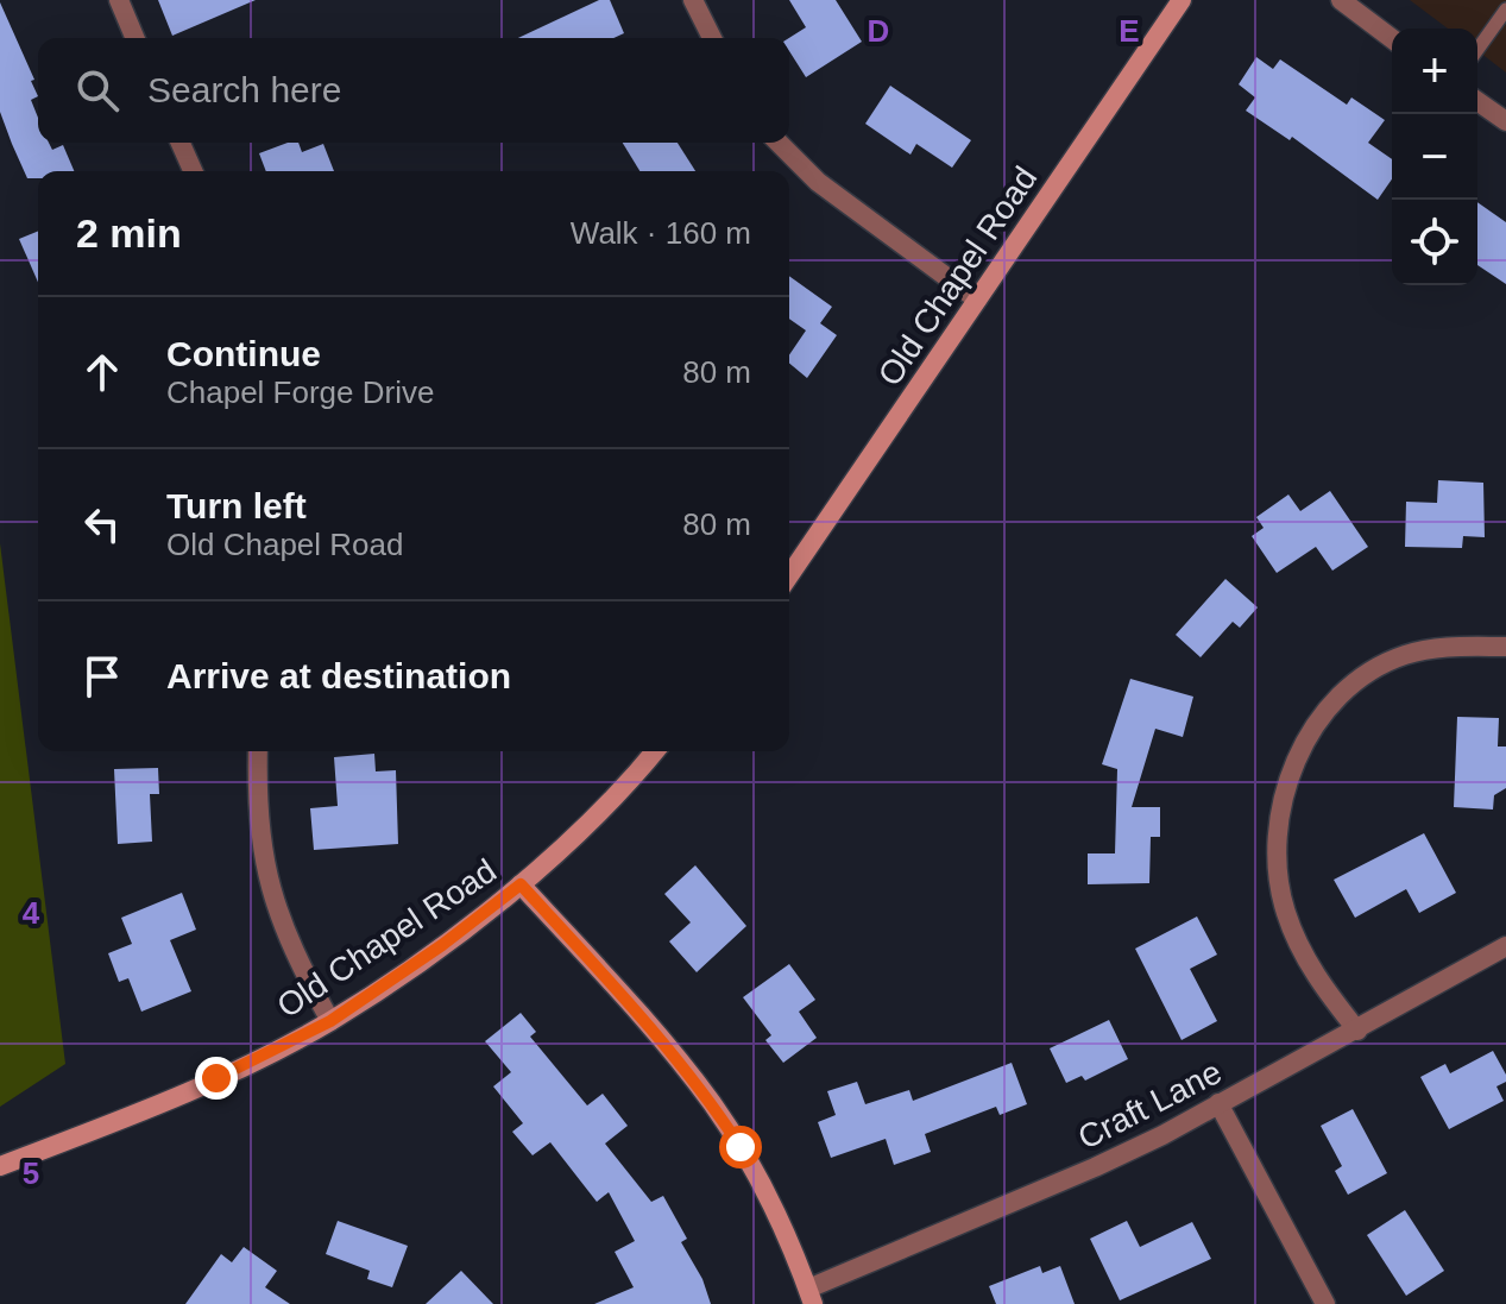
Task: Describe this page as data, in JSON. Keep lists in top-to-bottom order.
{
  "streets": {
    "street": ["Old Chapel Road", "Craft Lane"]
  },
  "page": {
    "map_buttons": ["+", "−"],
    "search": "Search here",
    "heading": ["2 min", "Walk · 160 m"],
    "list": [
      ["Continue", "Chapel Forge Drive", "80 m"],
      ["Turn left", "Old Chapel Road", "80 m"],
      "Arrive at destination"
    ]
  },
  "grid": {
    "columns": ["D", "E"],
    "rows": ["4", "5"]
  }
}
